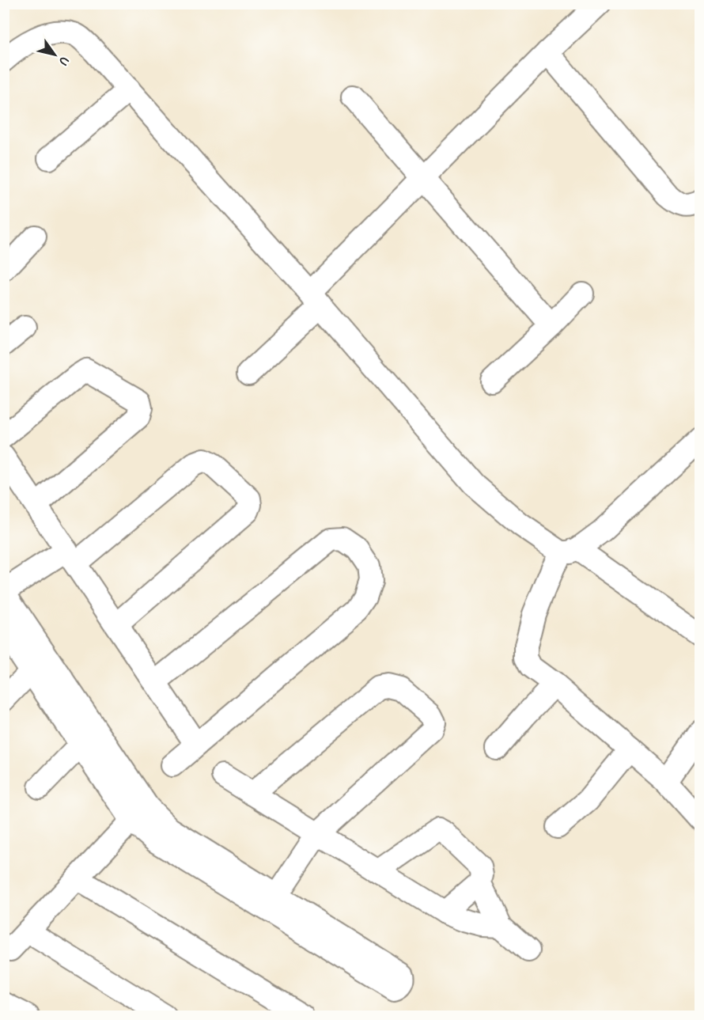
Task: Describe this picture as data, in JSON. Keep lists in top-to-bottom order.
{
  "north": "bottom right"
}
